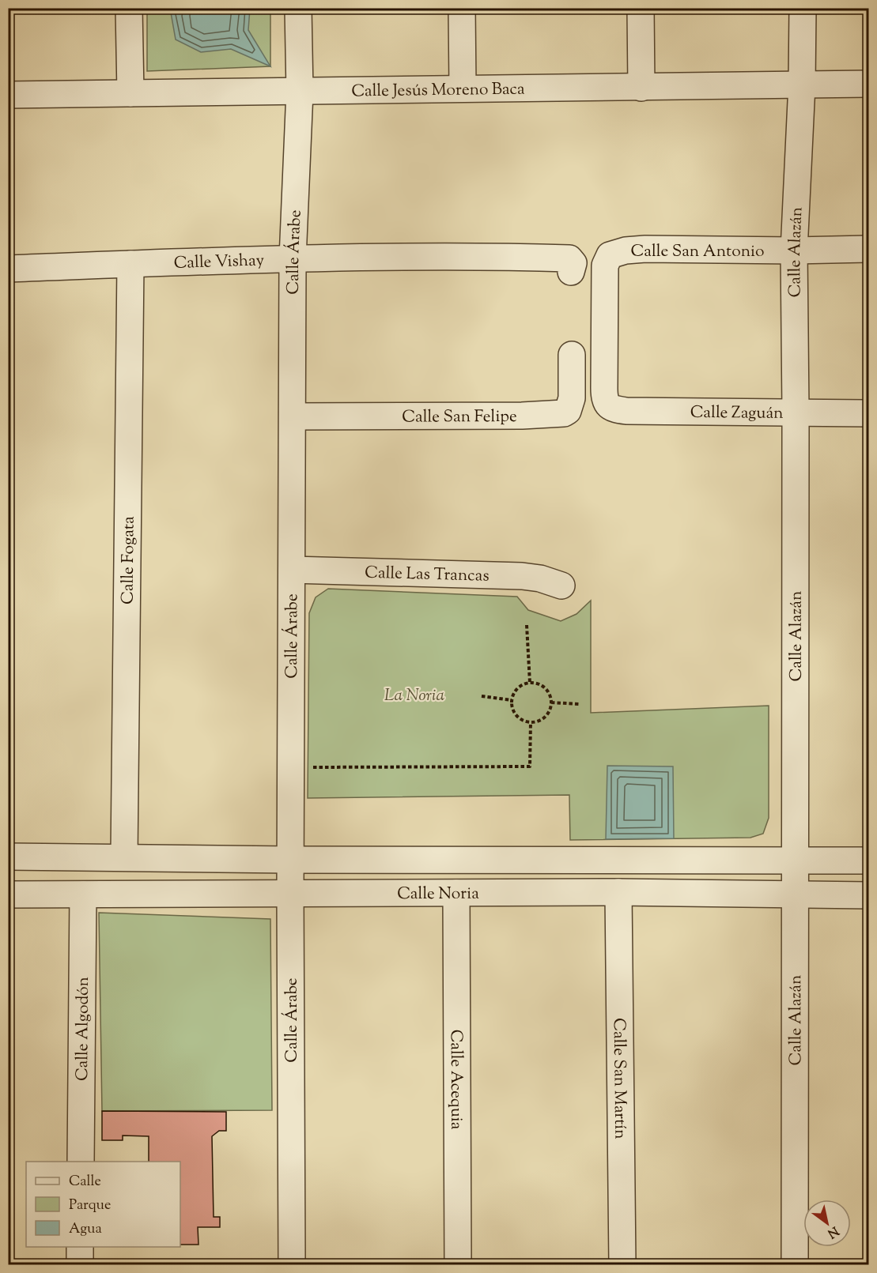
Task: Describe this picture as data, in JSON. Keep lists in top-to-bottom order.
{
  "streets": {
    "street": [
      "Calle Jesús Moreno Baca",
      "Calle San Antonio",
      "Calle Árabe",
      "Calle Alazán",
      "Calle Vishay",
      "Calle Zaguán",
      "Calle San Felipe",
      "Calle Fogata",
      "Calle Las Trancas",
      "Calle Noria",
      "Calle Algodón",
      "Calle Acequia",
      "Calle San Martín"
    ]
  },
  "crossings": [
    ["Calle Jesús Moreno Baca", "Calle Árabe"],
    ["Calle Jesús Moreno Baca", "Calle Alazán"],
    ["Calle San Antonio", "Calle Alazán"],
    ["Calle San Antonio", "Calle Zaguán"],
    ["Calle Árabe", "Calle Vishay"],
    ["Calle Árabe", "Calle San Felipe"],
    ["Calle Árabe", "Calle Las Trancas"],
    ["Calle Árabe", "Calle Noria"],
    ["Calle Alazán", "Calle Zaguán"],
    ["Calle Alazán", "Calle Noria"],
    ["Calle Vishay", "Calle Fogata"],
    ["Calle Fogata", "Calle Noria"],
    ["Calle Noria", "Calle Algodón"],
    ["Calle Noria", "Calle Acequia"],
    ["Calle Noria", "Calle San Martín"]
  ],
  "parks": ["La Noria"],
  "legend": ["Calle", "Parque", "Agua"],
  "north": "bottom right"
}
